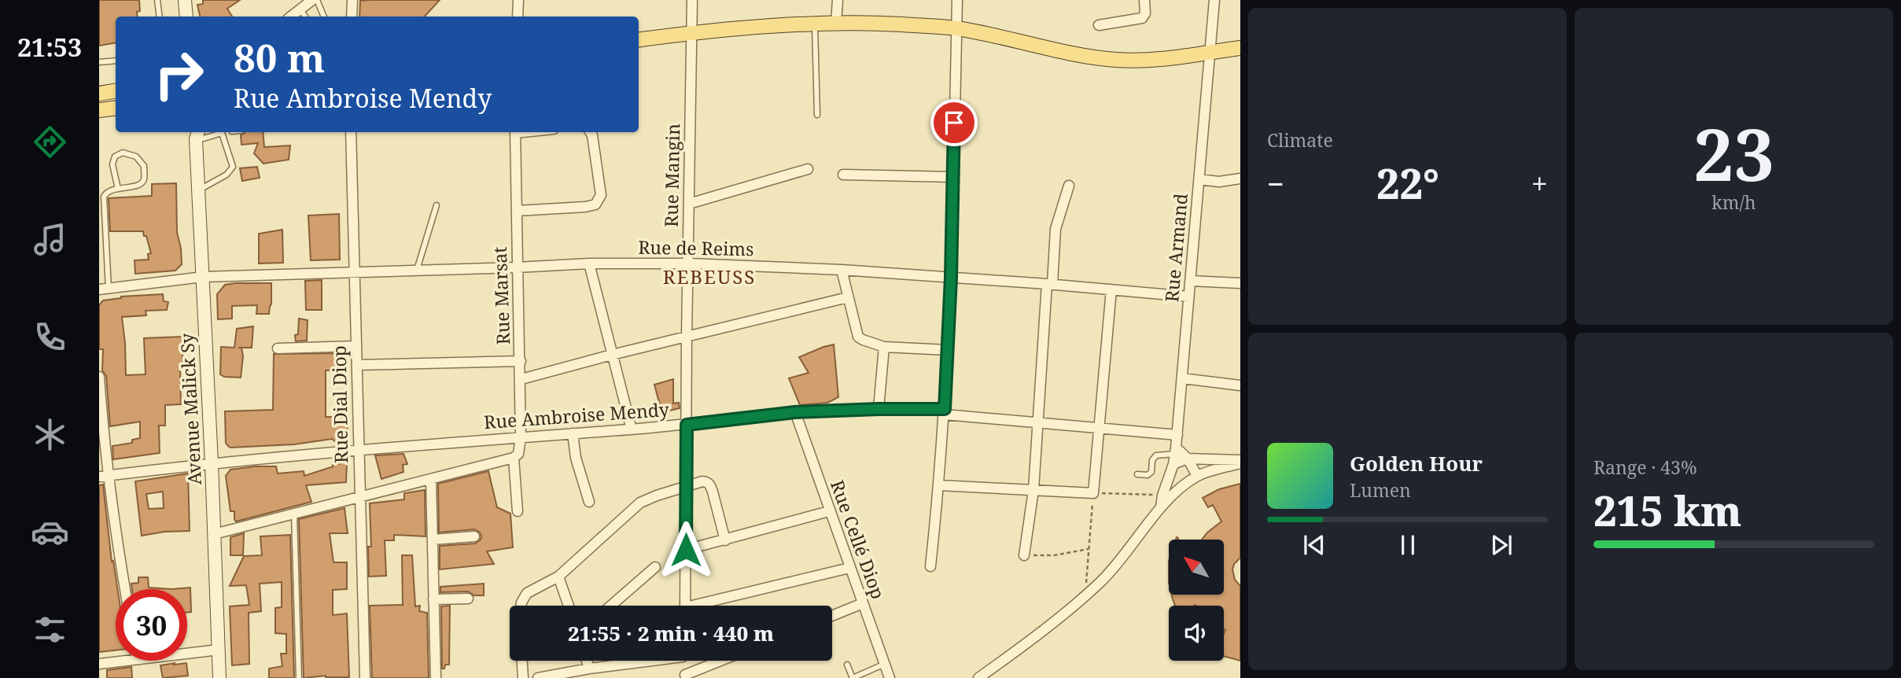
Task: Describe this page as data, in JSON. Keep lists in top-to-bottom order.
{
  "streets": {
    "main road": ["Avenue Malick Sy"],
    "street": [
      "Rue Mangin",
      "Rue Armand",
      "Rue de Reims",
      "Rue Marsat",
      "Rue Dial Diop",
      "Rue Ambroise Mendy",
      "Rue Cellé Diop"
    ]
  },
  "crossings": [
    ["Rue Mangin", "Rue de Reims"],
    ["Rue Mangin", "Rue Ambroise Mendy"],
    ["Rue Armand", "Rue de Reims"],
    ["Rue Armand", "Rue Ambroise Mendy"],
    ["Rue de Reims", "Rue Marsat"],
    ["Rue de Reims", "Rue Dial Diop"],
    ["Rue de Reims", "Avenue Malick Sy"],
    ["Rue Marsat", "Rue Ambroise Mendy"],
    ["Rue Dial Diop", "Rue Ambroise Mendy"],
    ["Avenue Malick Sy", "Rue Ambroise Mendy"],
    ["Rue Ambroise Mendy", "Rue Cellé Diop"]
  ],
  "districts": ["REBEUSS"],
  "north": "top left",
  "page": {
    "tabs": "21:53",
    "tile": [
      "Climate",
      ["23", "km/h"],
      ["Range · 43%", "215 km"]
    ],
    "turn": ["80 m", "Rue Ambroise Mendy"],
    "heat": ["−", "22°", "+"],
    "song": ["Golden Hour", "Lumen"],
    "limit": "30",
    "trip": "21:55 · 2 min · 440 m"
  }
}
